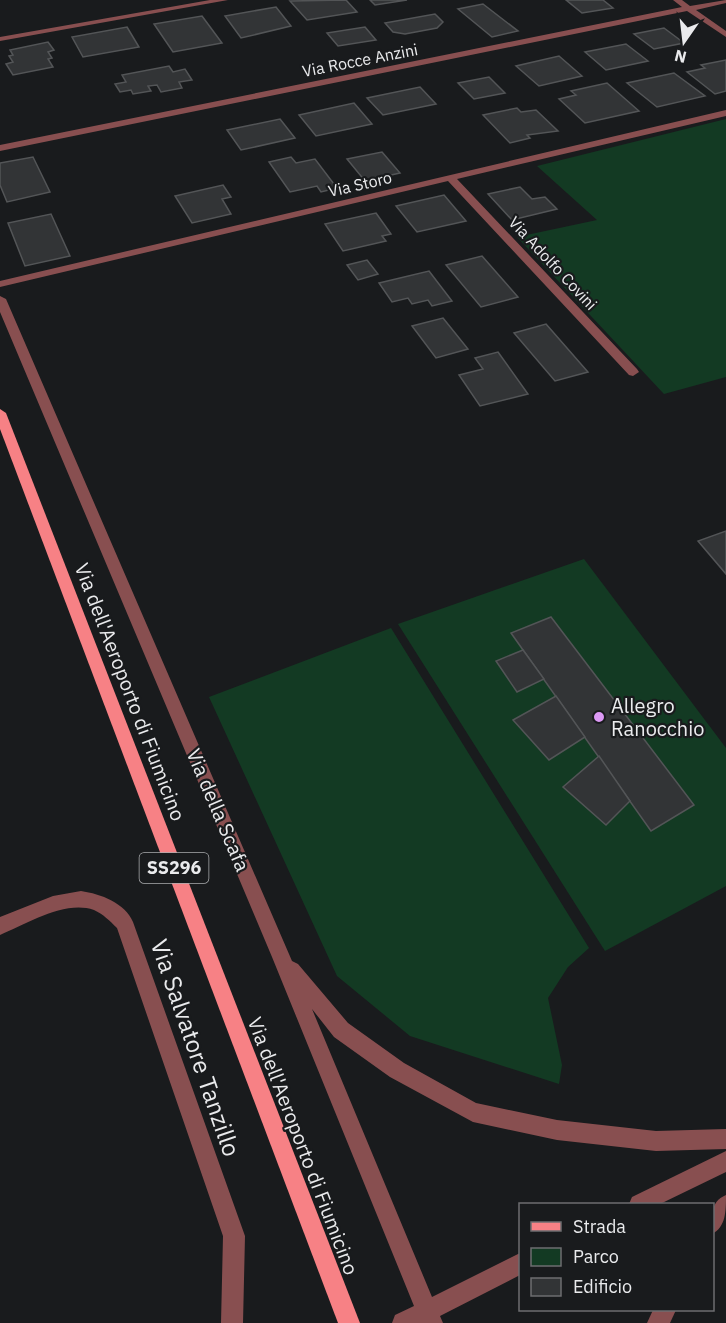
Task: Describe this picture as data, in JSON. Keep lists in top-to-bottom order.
{
  "streets": {
    "main road": ["Via dell'Aeroporto di Fiumicino", "SS296"],
    "street": [
      "Via Rocce Anzini",
      "Via Storo",
      "Via Adolfo Covini",
      "Via della Scafa",
      "Via Salvatore Tanzillo"
    ]
  },
  "crossings": [
    ["Via Storo", "Via Adolfo Covini"]
  ],
  "places": ["Allegro Ranocchio"],
  "legend": ["Strada", "Parco", "Edificio"],
  "north": "bottom"
}
